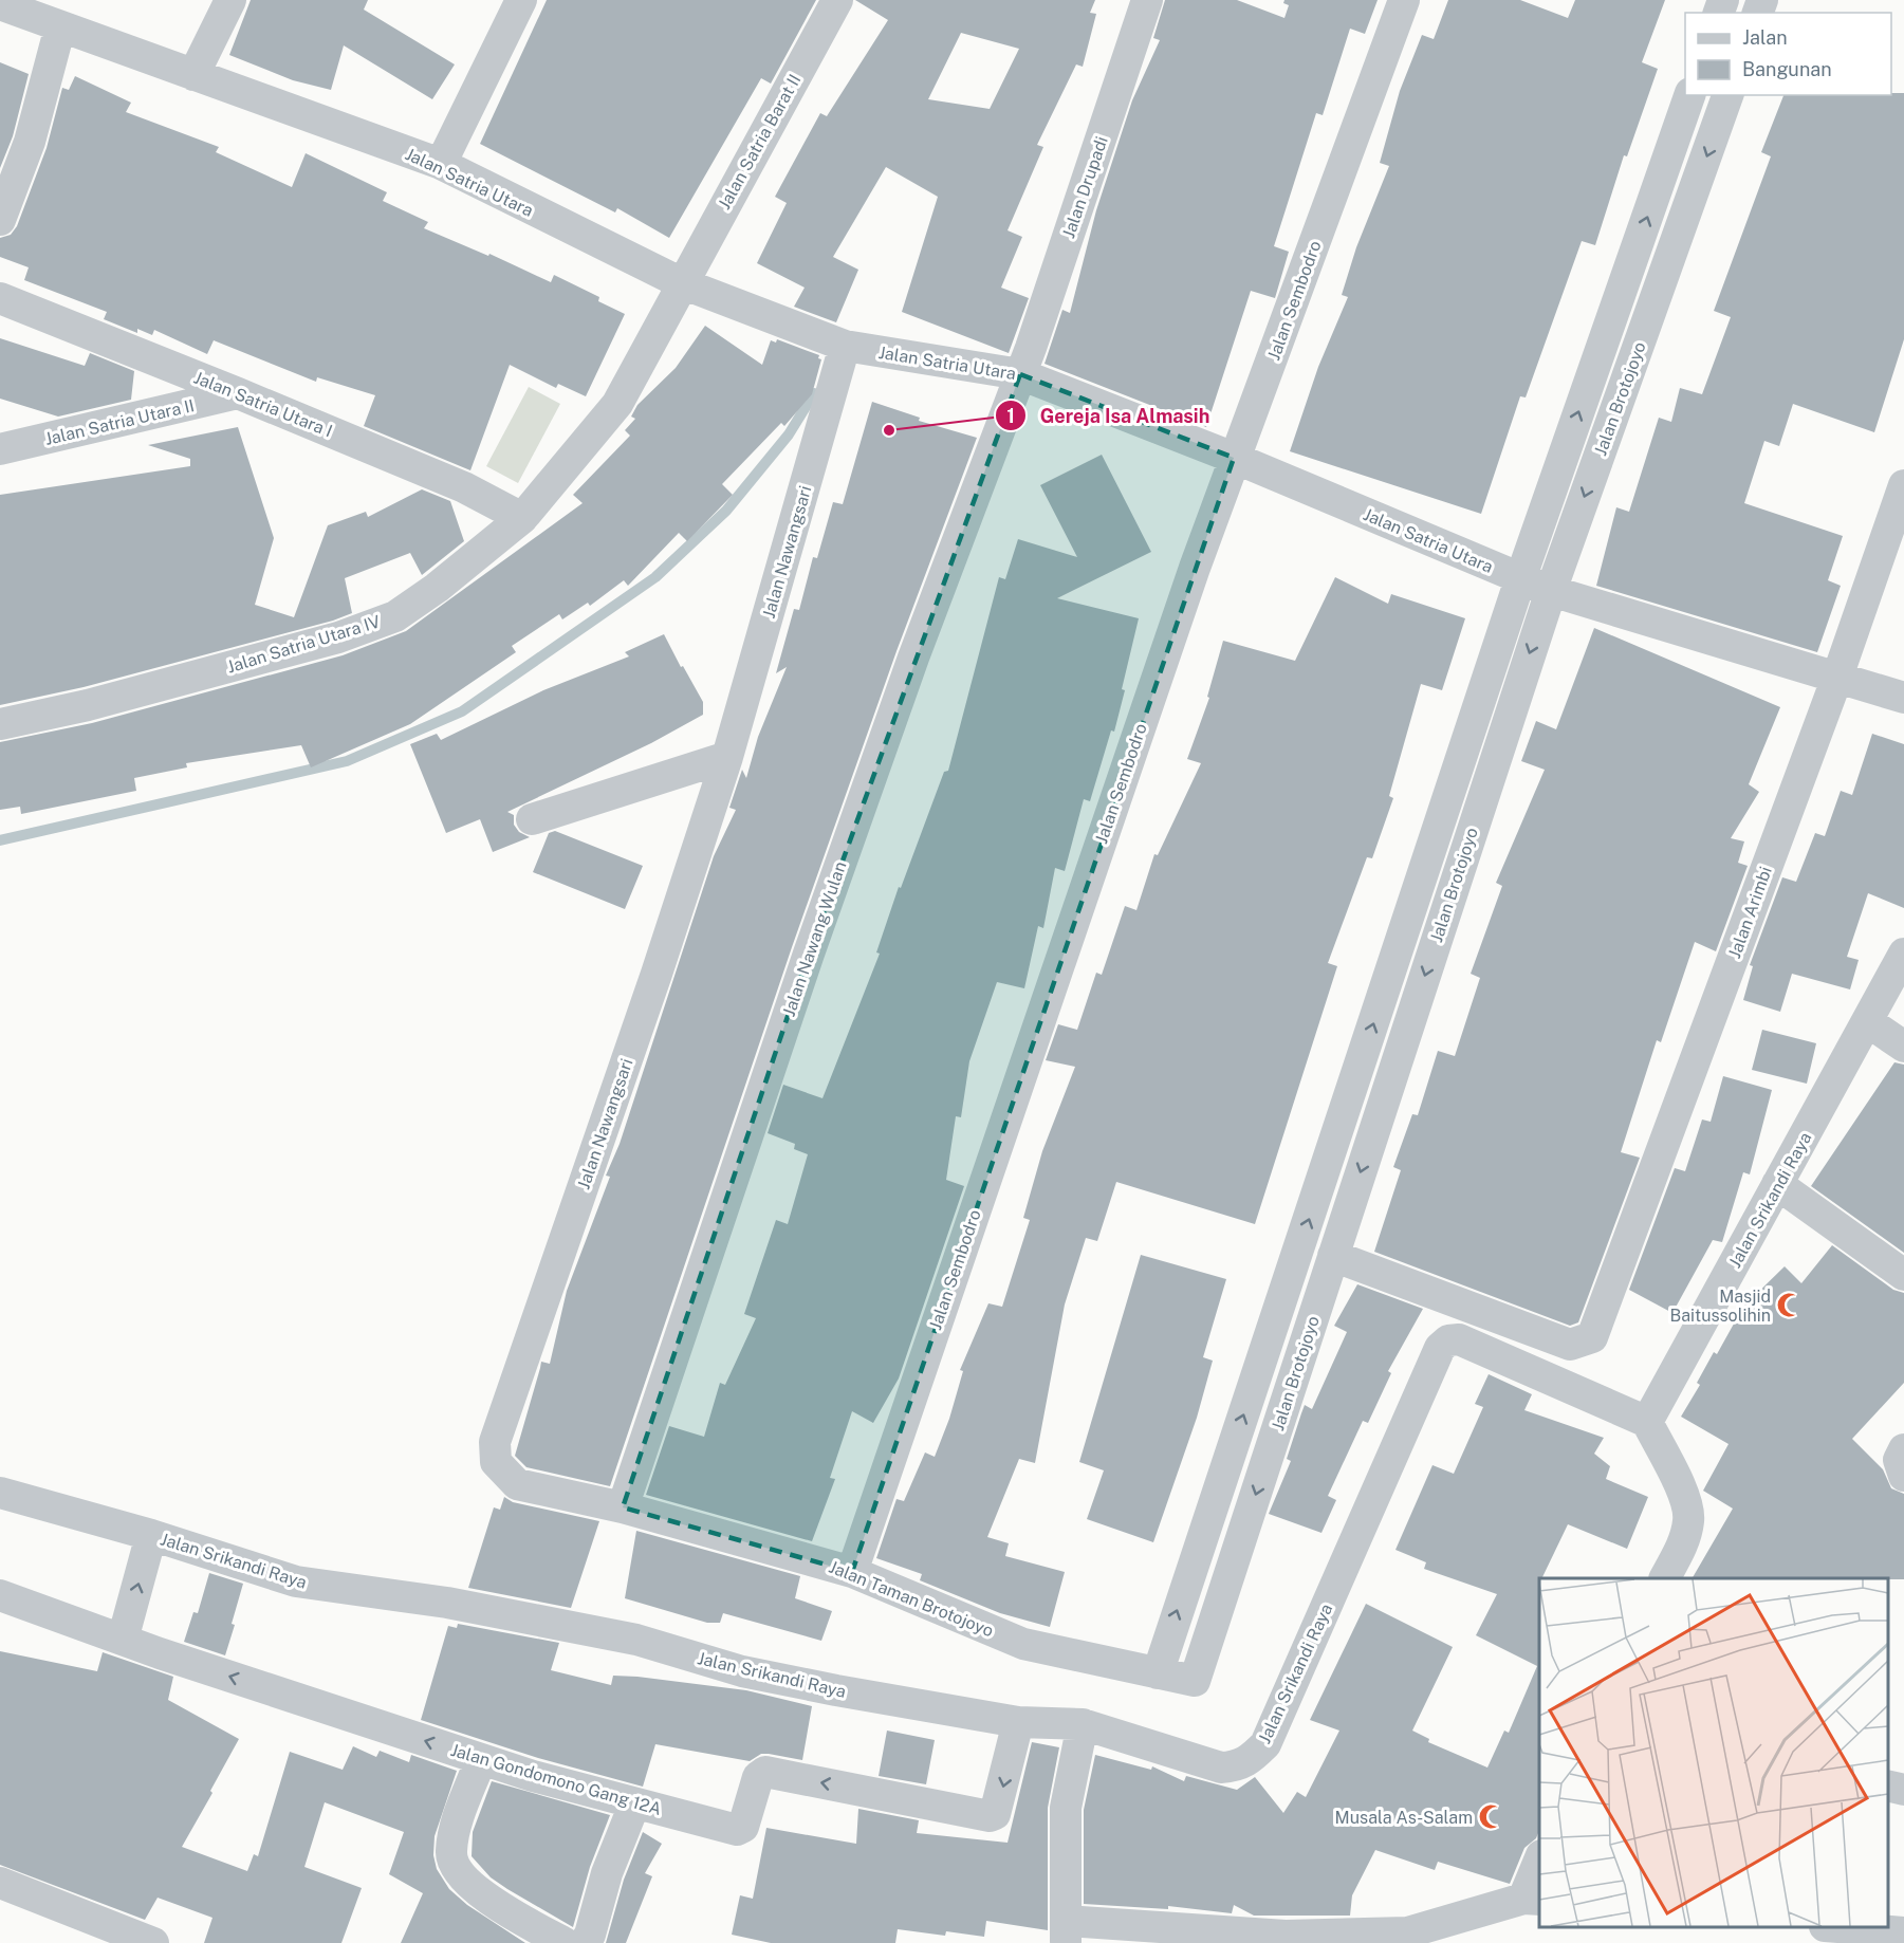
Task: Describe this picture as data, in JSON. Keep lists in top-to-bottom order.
{
  "streets": {
    "street": [
      "Jalan Satria Barat II",
      "Jalan Satria Utara",
      "Jalan Drupadi",
      "Jalan Sembodro",
      "Jalan Brotojoyo",
      "Jalan Satria Utara I",
      "Jalan Satria Utara II",
      "Jalan Nawangsari",
      "Jalan Satria Utara IV",
      "Jalan Arimbi",
      "Jalan Nawang Wulan",
      "Jalan Srikandi Raya",
      "Jalan Taman Brotojoyo",
      "Jalan Gondomono Gang 12A"
    ]
  },
  "crossings": [
    ["Jalan Satria Barat II", "Jalan Satria Utara"],
    ["Jalan Satria Barat II", "Jalan Satria Utara IV"],
    ["Jalan Satria Utara", "Jalan Drupadi"],
    ["Jalan Satria Utara", "Jalan Sembodro"],
    ["Jalan Satria Utara", "Jalan Brotojoyo"],
    ["Jalan Satria Utara", "Jalan Nawangsari"],
    ["Jalan Satria Utara", "Jalan Satria Utara IV"],
    ["Jalan Satria Utara", "Jalan Arimbi"],
    ["Jalan Satria Utara", "Jalan Nawang Wulan"],
    ["Jalan Drupadi", "Jalan Nawang Wulan"],
    ["Jalan Sembodro", "Jalan Taman Brotojoyo"],
    ["Jalan Brotojoyo", "Jalan Arimbi"],
    ["Jalan Brotojoyo", "Jalan Taman Brotojoyo"],
    ["Jalan Satria Utara I", "Jalan Satria Utara II"],
    ["Jalan Satria Utara I", "Jalan Satria Utara IV"],
    ["Jalan Nawangsari", "Jalan Taman Brotojoyo"],
    ["Jalan Nawang Wulan", "Jalan Taman Brotojoyo"],
    ["Jalan Srikandi Raya", "Jalan Gondomono Gang 12A"]
  ],
  "places": {
    "other": ["Gereja Isa Almasih"],
    "mosque": ["Masjid Baitussolihin", "Musala As-Salam"]
  },
  "legend": ["Jalan", "Bangunan"]
}
